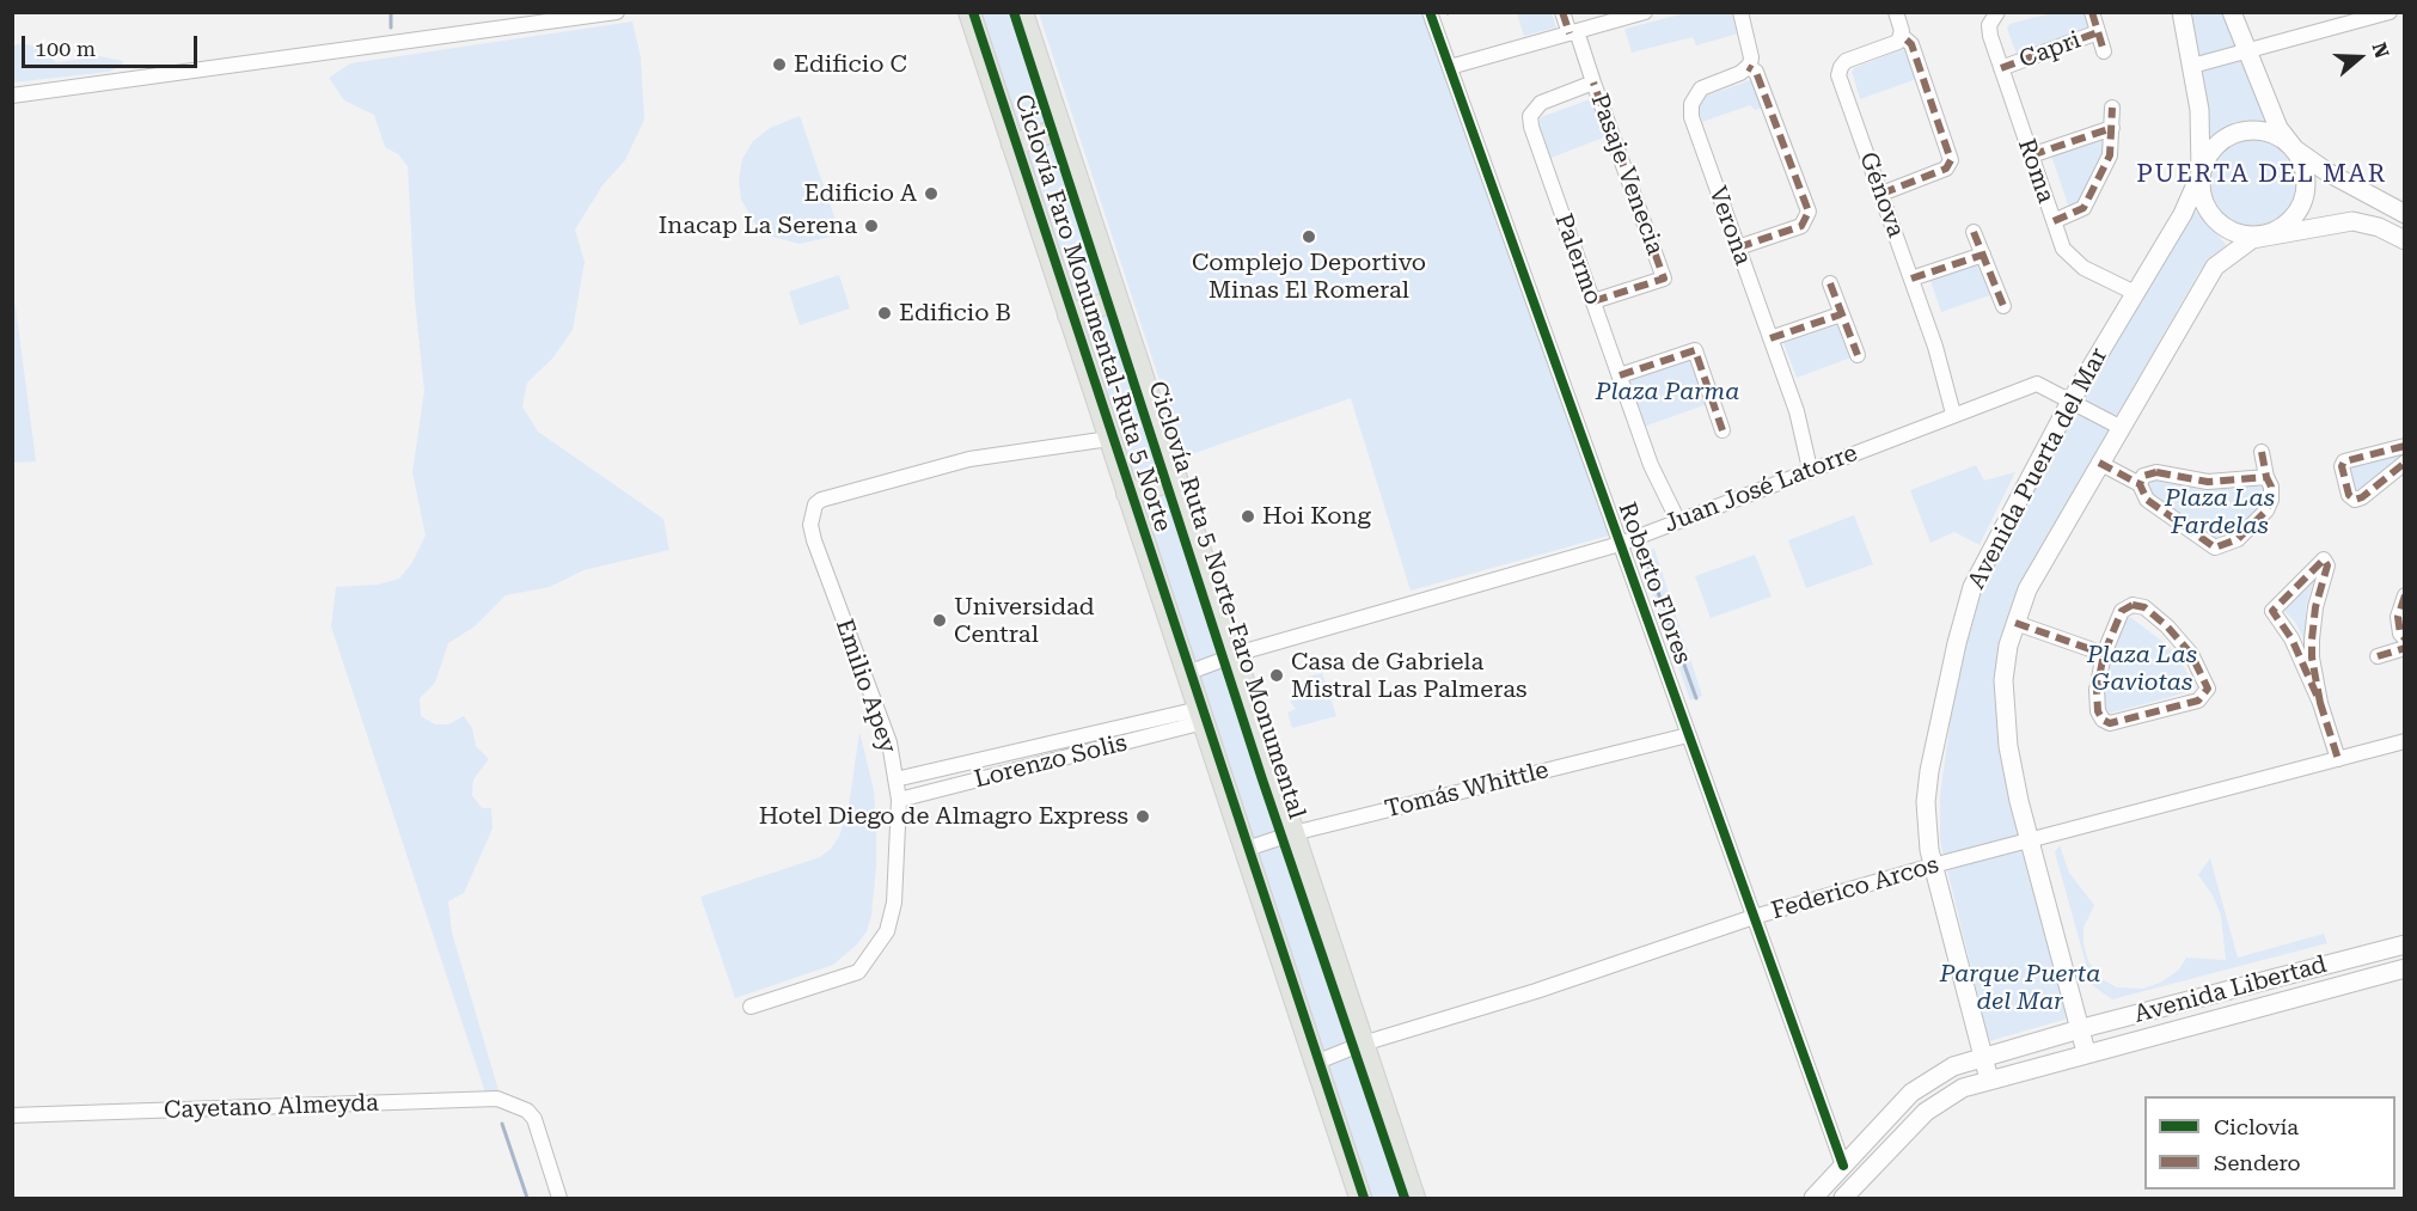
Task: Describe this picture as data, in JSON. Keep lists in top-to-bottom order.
{
  "streets": {
    "street": [
      "Capri",
      "Roma",
      "Pasaje Venecia",
      "Génova",
      "Verona",
      "Palermo",
      "Avenida Puerta del Mar",
      "Juan José Latorre",
      "Roberto Flores",
      "Emilio Apey",
      "Lorenzo Solis",
      "Tomás Whittle",
      "Federico Arcos",
      "Avenida Libertad",
      "Cayetano Almeyda"
    ],
    "cycle path": ["Ciclovía Faro Monumental-Ruta 5 Norte"]
  },
  "crossings": [
    ["Capri", "Roma"],
    ["Roma", "Avenida Puerta del Mar"],
    ["Pasaje Venecia", "Palermo"],
    ["Génova", "Juan José Latorre"],
    ["Verona", "Juan José Latorre"],
    ["Palermo", "Juan José Latorre"],
    ["Avenida Puerta del Mar", "Juan José Latorre"],
    ["Avenida Puerta del Mar", "Federico Arcos"],
    ["Avenida Puerta del Mar", "Avenida Libertad"],
    ["Juan José Latorre", "Roberto Flores"],
    ["Roberto Flores", "Tomás Whittle"],
    ["Roberto Flores", "Federico Arcos"],
    ["Roberto Flores", "Avenida Libertad"],
    ["Emilio Apey", "Lorenzo Solis"]
  ],
  "districts": ["PUERTA DEL MAR"],
  "parks": [
    "Plaza Parma",
    "Plaza Las Fardelas",
    "Plaza Las Gaviotas",
    "Parque Puerta del Mar"
  ],
  "places": [
    "Edificio C",
    "Edificio A",
    "Inacap La Serena",
    "Complejo Deportivo Minas El Romeral",
    "Edificio B",
    "Hoi Kong",
    "Universidad Central",
    "Casa de Gabriela Mistral Las Palmeras",
    "Hotel Diego de Almagro Express"
  ],
  "legend": ["Ciclovía", "Sendero"],
  "scale_bar": "100 m",
  "north": "right"
}
